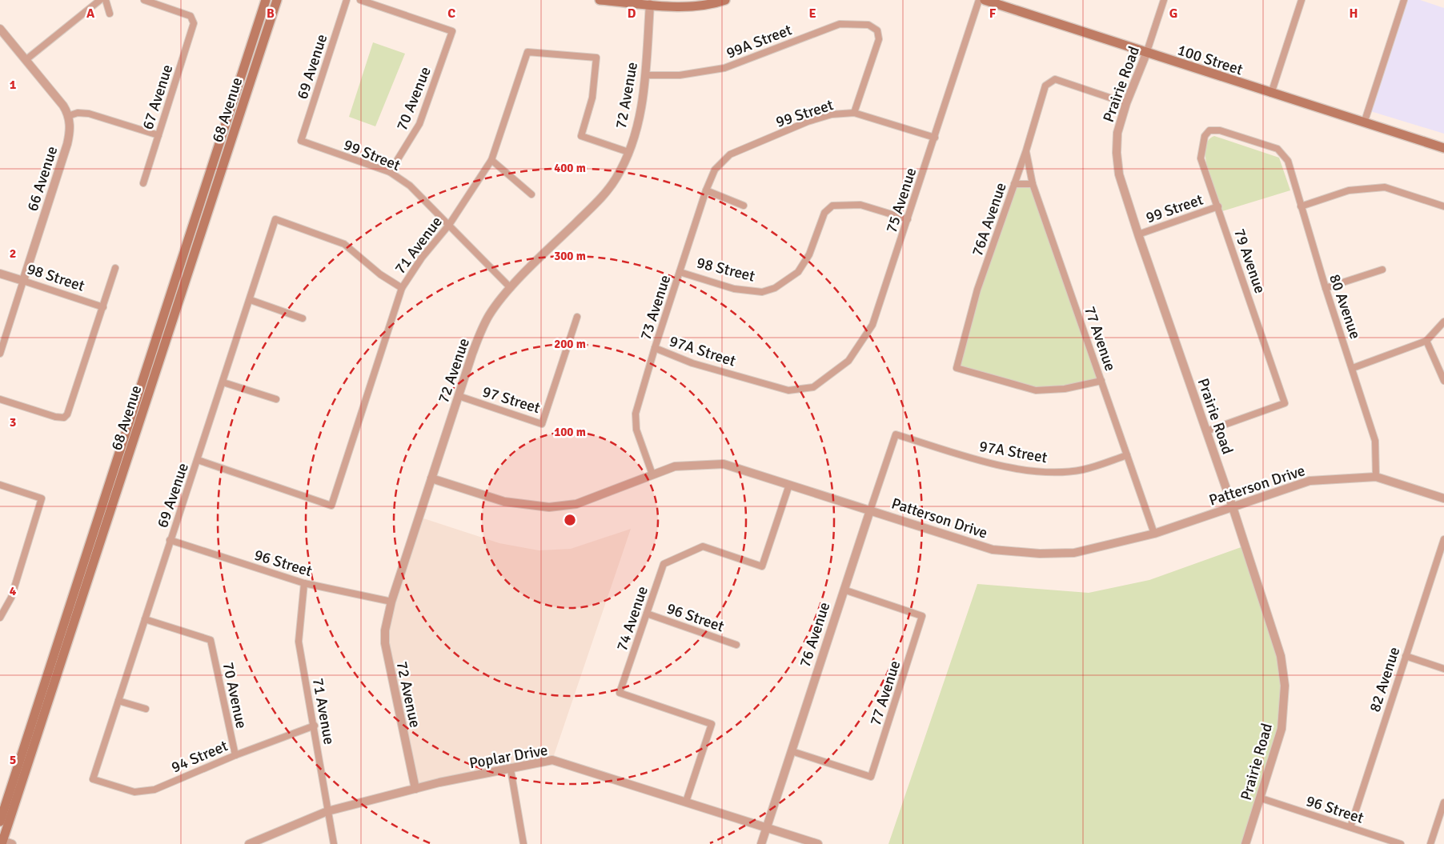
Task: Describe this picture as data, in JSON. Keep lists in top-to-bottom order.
{
  "streets": {
    "main road": ["100 Street", "68 Avenue"],
    "street": [
      "99A Street",
      "69 Avenue",
      "Prairie Road",
      "72 Avenue",
      "67 Avenue",
      "70 Avenue",
      "99 Street",
      "66 Avenue",
      "75 Avenue",
      "76A Avenue",
      "71 Avenue",
      "79 Avenue",
      "98 Street",
      "80 Avenue",
      "73 Avenue",
      "77 Avenue",
      "97A Street",
      "97 Street",
      "Patterson Drive",
      "96 Street",
      "74 Avenue",
      "76 Avenue",
      "82 Avenue",
      "94 Street",
      "Poplar Drive"
    ]
  },
  "crossings": [
    ["99A Street", "72 Avenue"],
    ["99A Street", "99 Street"],
    ["100 Street", "Prairie Road"],
    ["69 Avenue", "70 Avenue"],
    ["69 Avenue", "99 Street"],
    ["69 Avenue", "71 Avenue"],
    ["69 Avenue", "96 Street"],
    ["69 Avenue", "94 Street"],
    ["Prairie Road", "99 Street"],
    ["Prairie Road", "76A Avenue"],
    ["Prairie Road", "79 Avenue"],
    ["Prairie Road", "Patterson Drive"],
    ["Prairie Road", "96 Street"],
    ["72 Avenue", "99 Street"],
    ["72 Avenue", "71 Avenue"],
    ["72 Avenue", "97 Street"],
    ["72 Avenue", "Patterson Drive"],
    ["72 Avenue", "96 Street"],
    ["72 Avenue", "Poplar Drive"],
    ["70 Avenue", "99 Street"],
    ["70 Avenue", "94 Street"],
    ["99 Street", "75 Avenue"],
    ["99 Street", "71 Avenue"],
    ["99 Street", "79 Avenue"],
    ["99 Street", "73 Avenue"],
    ["66 Avenue", "98 Street"],
    ["75 Avenue", "98 Street"],
    ["75 Avenue", "97A Street"],
    ["76A Avenue", "77 Avenue"],
    ["71 Avenue", "96 Street"],
    ["71 Avenue", "94 Street"],
    ["71 Avenue", "Poplar Drive"],
    ["79 Avenue", "80 Avenue"],
    ["98 Street", "73 Avenue"],
    ["80 Avenue", "Patterson Drive"],
    ["73 Avenue", "97A Street"],
    ["73 Avenue", "Patterson Drive"],
    ["77 Avenue", "97A Street"],
    ["77 Avenue", "Patterson Drive"],
    ["77 Avenue", "76 Avenue"],
    ["97A Street", "76 Avenue"],
    ["Patterson Drive", "74 Avenue"],
    ["Patterson Drive", "76 Avenue"],
    ["96 Street", "74 Avenue"],
    ["96 Street", "82 Avenue"],
    ["74 Avenue", "Poplar Drive"],
    ["76 Avenue", "Poplar Drive"]
  ],
  "grid": {
    "columns": [
      "A",
      "B",
      "C",
      "D",
      "E",
      "F",
      "G",
      "H"
    ],
    "rows": [
      "1",
      "2",
      "3",
      "4",
      "5"
    ]
  },
  "rings": [
    "400 m",
    "300 m",
    "200 m",
    "100 m"
  ]
}
